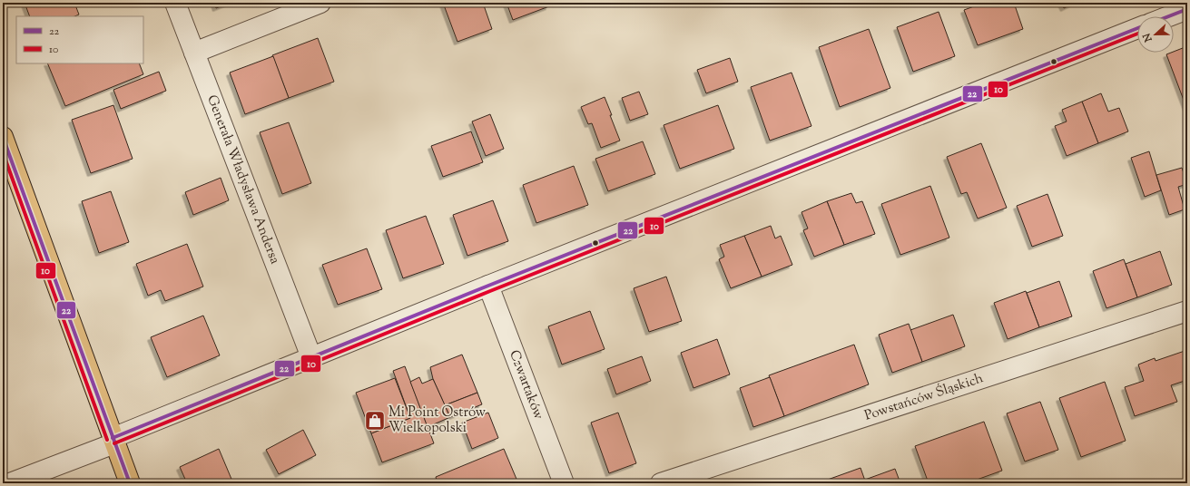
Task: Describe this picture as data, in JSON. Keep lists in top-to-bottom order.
{
  "streets": {
    "street": ["Generała Władysława Andersa", "Czwartaków", "Powstańców Śląskich"]
  },
  "places": {
    "shop": ["Mi Point Ostrów Wielkopolski"]
  },
  "lines": ["transit line 22", "transit line 10"],
  "legend": ["22", "10"],
  "north": "left"
}
